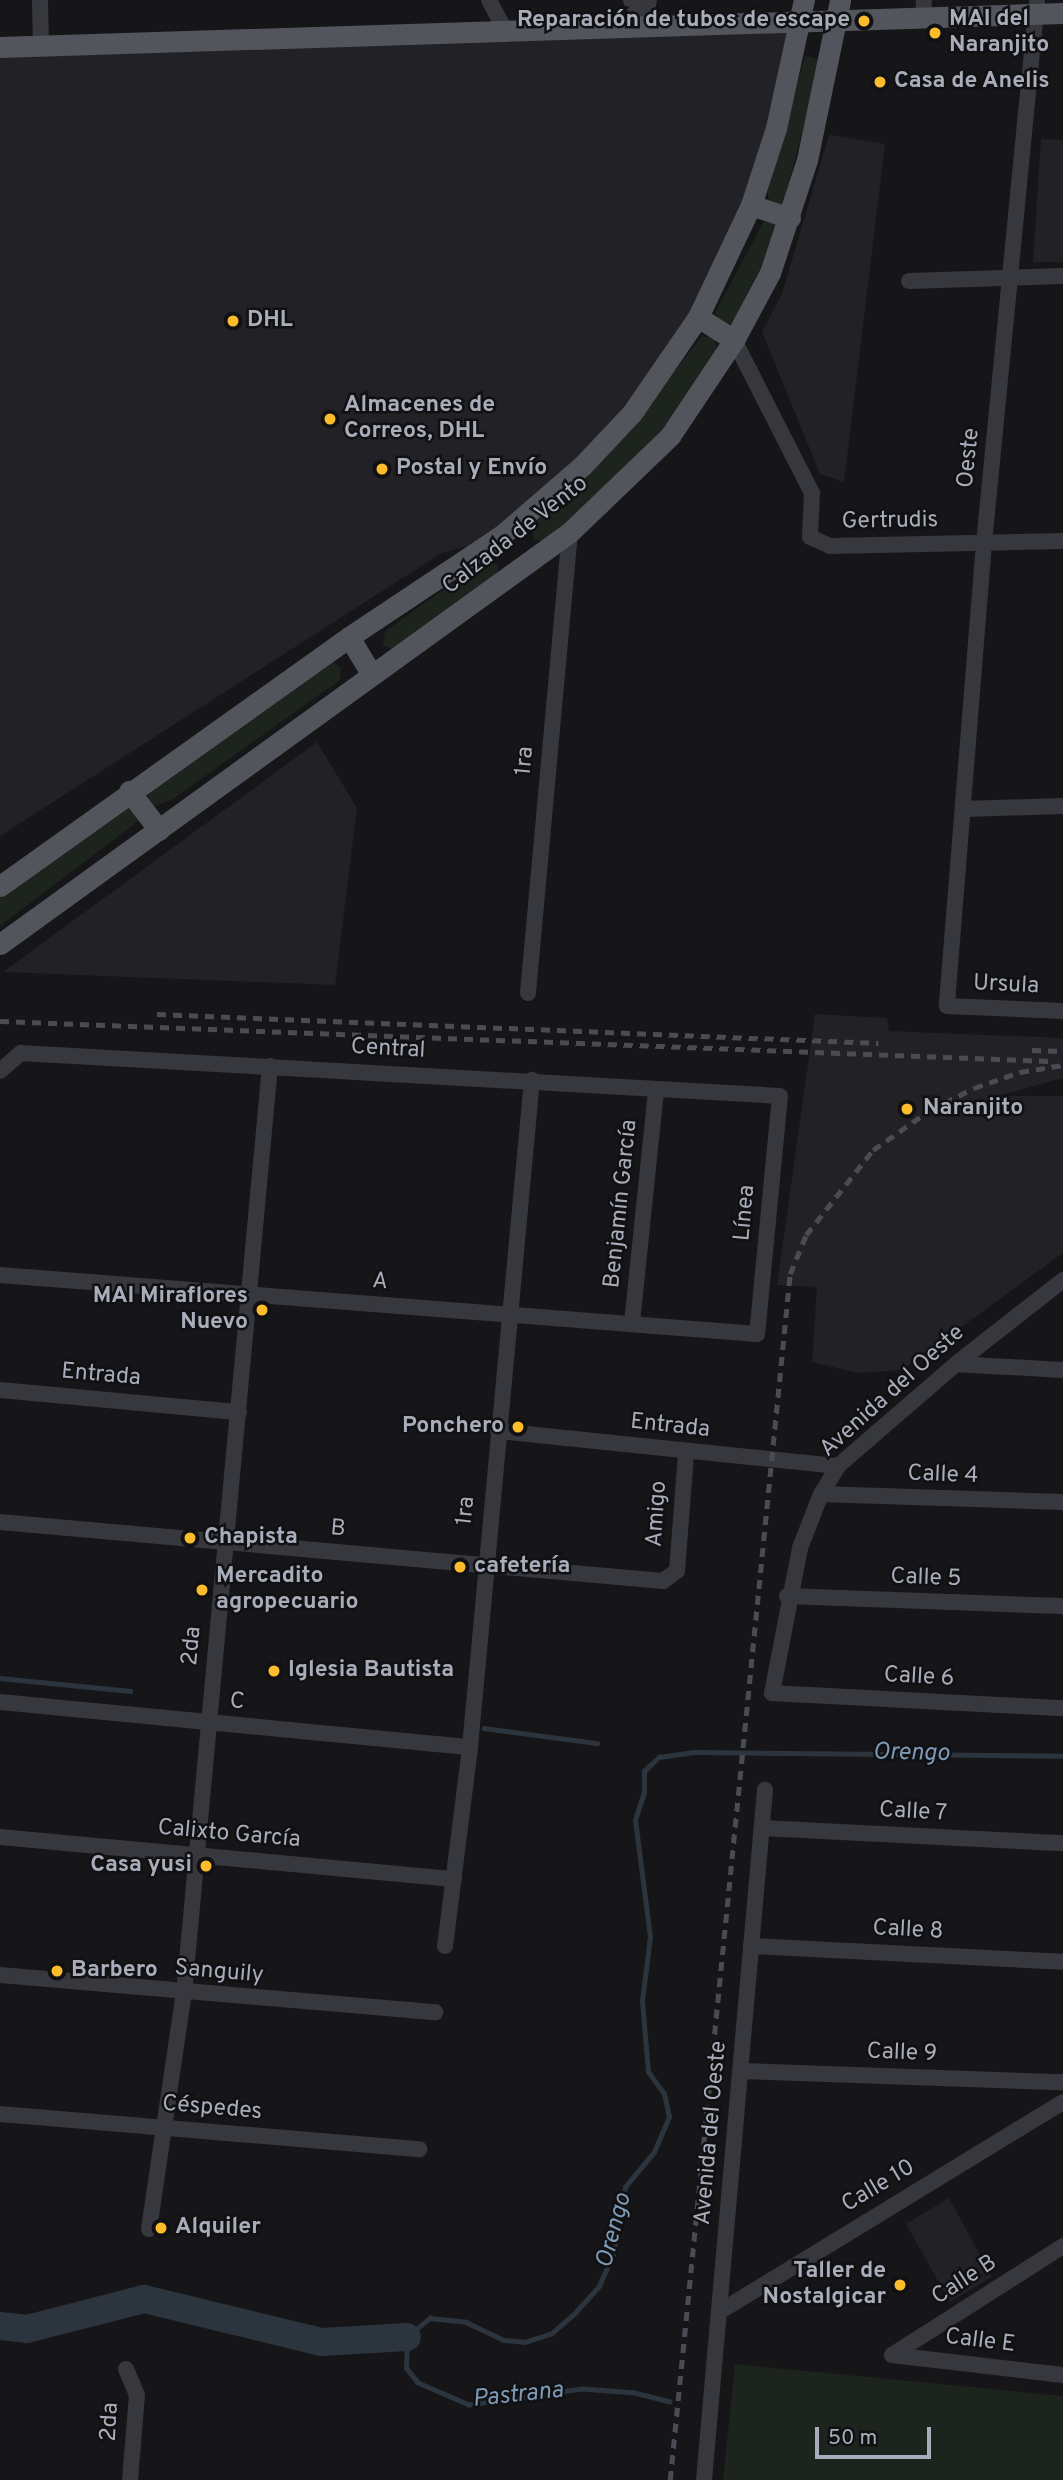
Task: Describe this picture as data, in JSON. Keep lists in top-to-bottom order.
{
  "streets": {
    "main road": ["Calzada de Vento"],
    "street": [
      "Oeste",
      "Gertrudis",
      "1ra",
      "Ursula",
      "Central",
      "Benjamín García",
      "Línea",
      "A",
      "Entrada",
      "Avenida del Oeste",
      "Calle 4",
      "Amigo",
      "B",
      "Calle 5",
      "2da",
      "Calle 6",
      "C",
      "Calle 7",
      "Calixto García",
      "Calle 8",
      "Sanguily",
      "Calle 9",
      "Céspedes",
      "Calle 10",
      "Calle B",
      "Calle E"
    ]
  },
  "crossings": [
    ["Oeste", "Gertrudis"],
    ["Oeste", "Ursula"],
    ["Gertrudis", "Calzada de Vento"],
    ["Calzada de Vento", "1ra"],
    ["1ra", "Central"],
    ["1ra", "A"],
    ["1ra", "Entrada"],
    ["1ra", "B"],
    ["1ra", "C"],
    ["1ra", "Calixto García"],
    ["Central", "Benjamín García"],
    ["Central", "Línea"],
    ["Central", "2da"],
    ["Benjamín García", "A"],
    ["Línea", "A"],
    ["A", "2da"],
    ["Entrada", "Avenida del Oeste"],
    ["Entrada", "Amigo"],
    ["Entrada", "2da"],
    ["Avenida del Oeste", "Calle 4"],
    ["Avenida del Oeste", "Calle 5"],
    ["Avenida del Oeste", "Calle 6"],
    ["Avenida del Oeste", "Calle 7"],
    ["Avenida del Oeste", "Calle 8"],
    ["Avenida del Oeste", "Calle 9"],
    ["Avenida del Oeste", "Calle 10"],
    ["Amigo", "B"],
    ["B", "2da"],
    ["2da", "C"],
    ["2da", "Calixto García"],
    ["2da", "Sanguily"],
    ["2da", "Céspedes"],
    ["Calle B", "Calle E"]
  ],
  "water": ["Orengo", "Pastrana"],
  "places": [
    "Reparación de tubos de escape",
    "MAI del Naranjito",
    "Casa de Anelis",
    "DHL",
    "Almacenes de Correos, DHL",
    "Postal y Envío",
    "Naranjito",
    "MAI Miraflores Nuevo",
    "Ponchero",
    "Chapista",
    "cafetería",
    "Mercadito agropecuario",
    "Iglesia Bautista",
    "Casa yusi",
    "Barbero",
    "Alquiler",
    "Taller de Nostalgicar"
  ],
  "scale_bar": "50 m"
}
